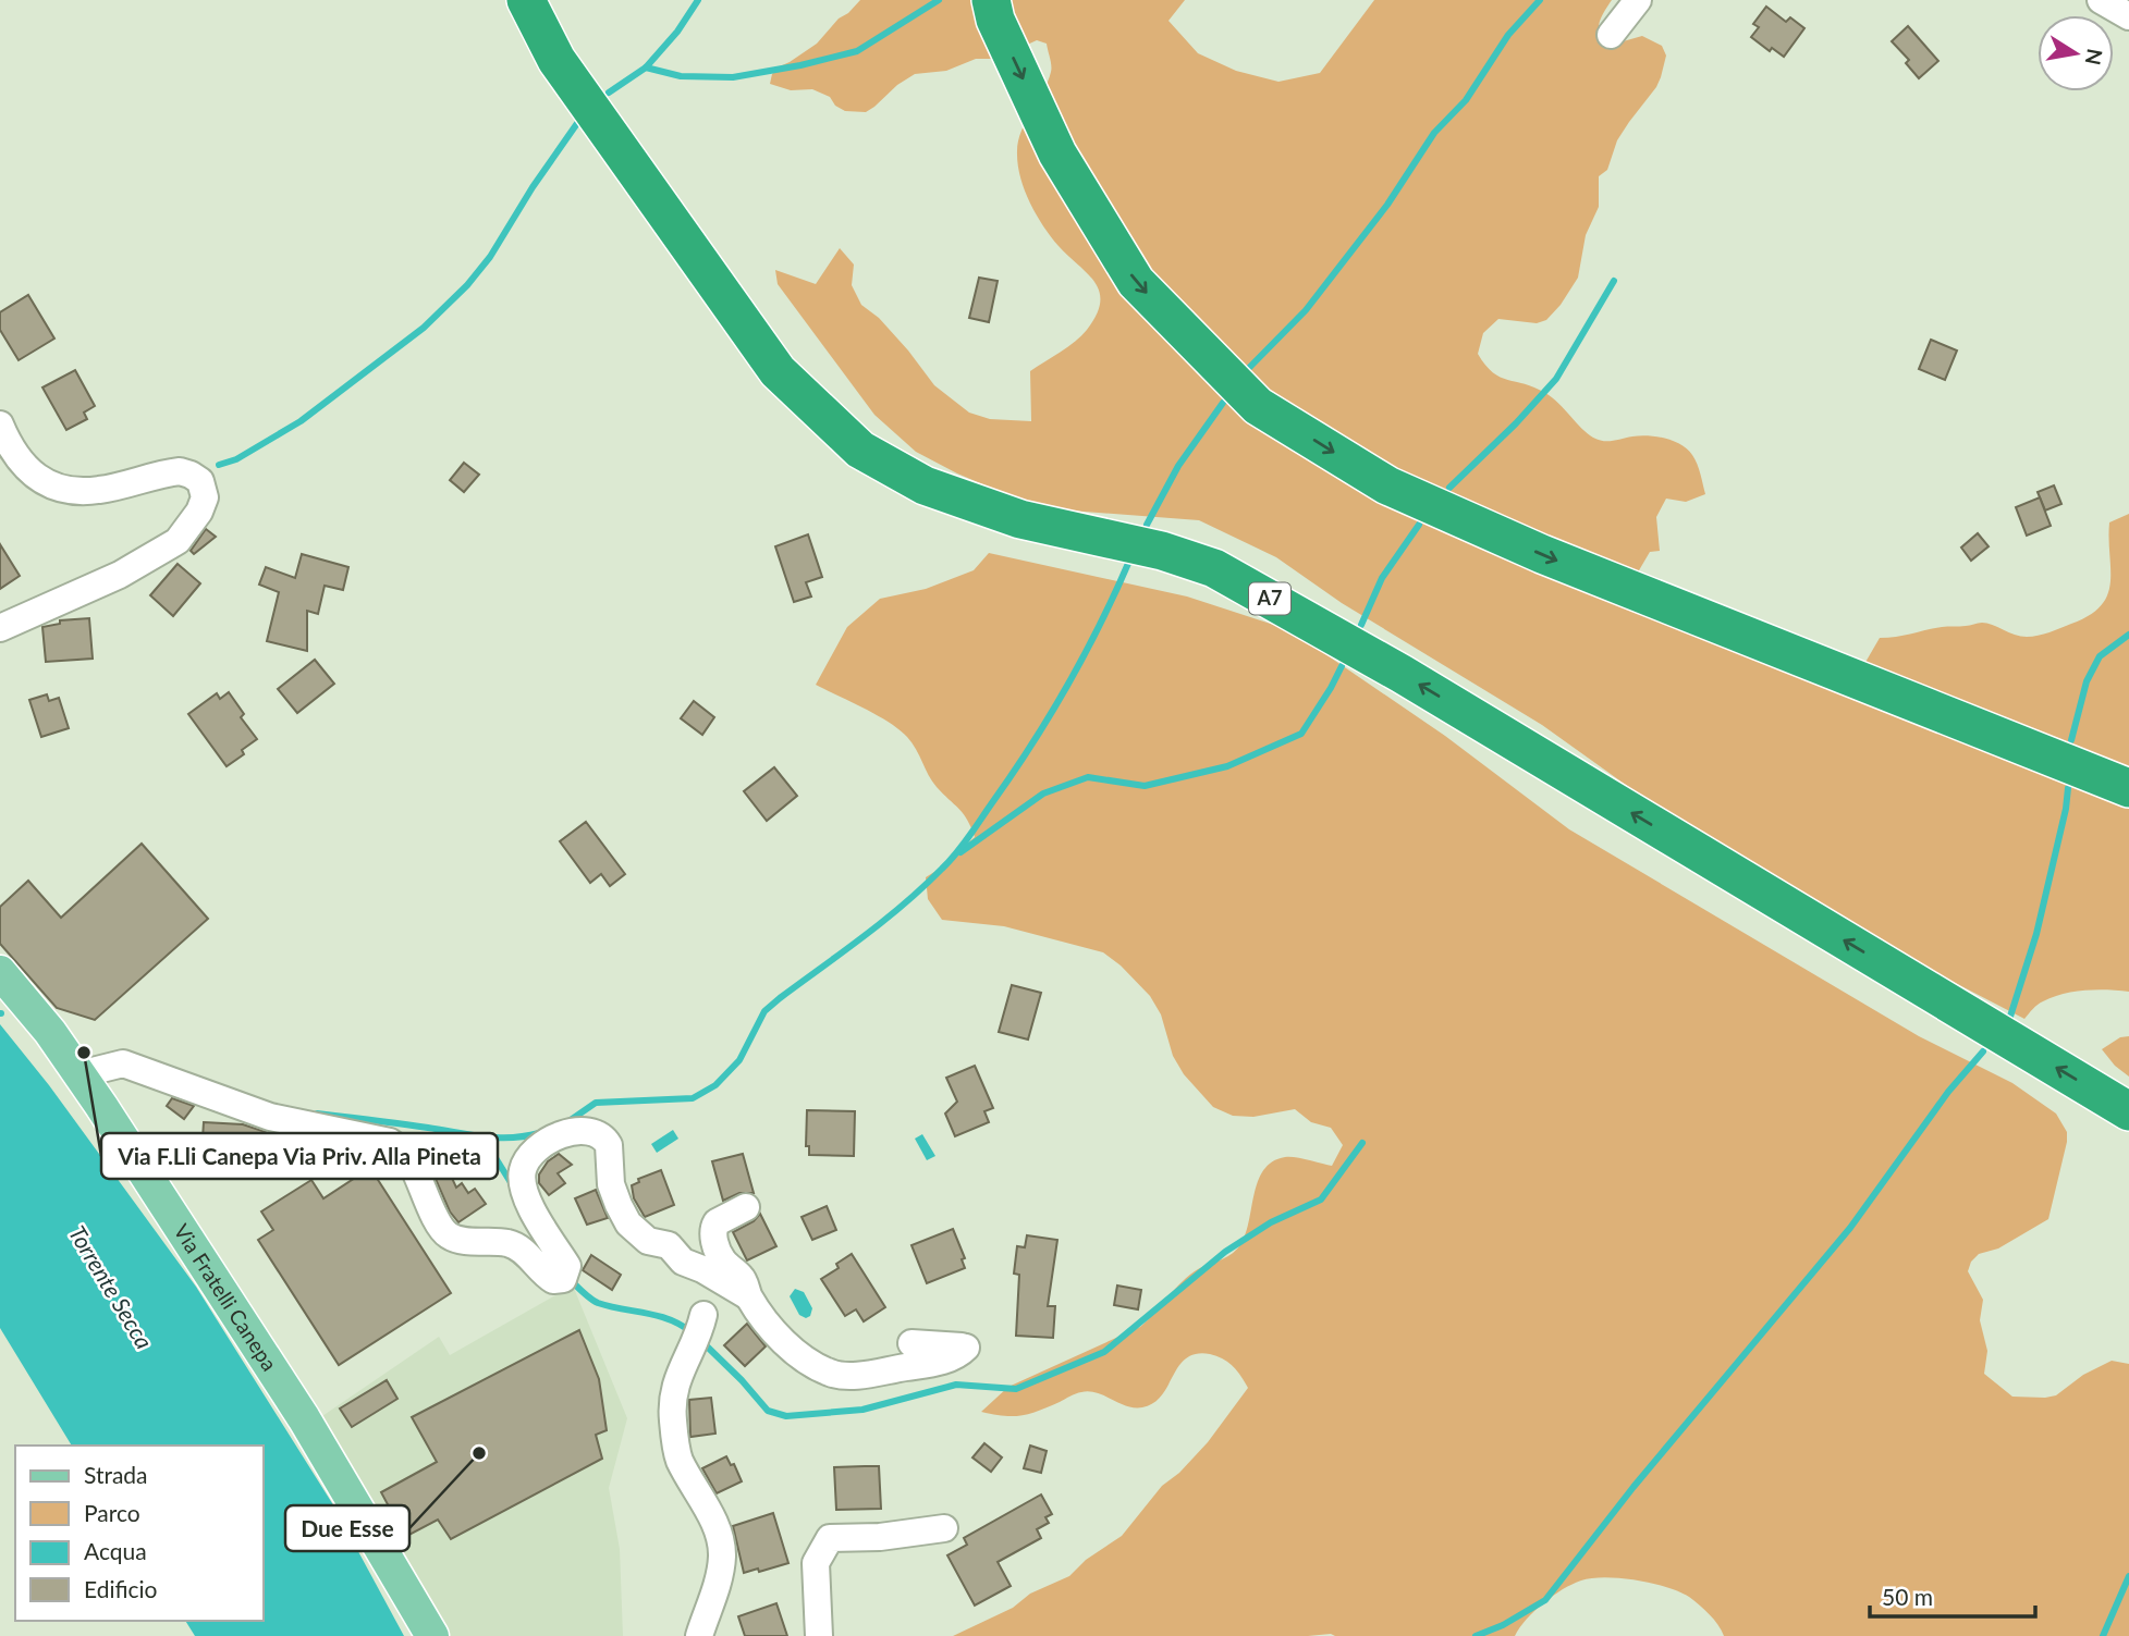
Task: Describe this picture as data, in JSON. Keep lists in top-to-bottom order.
{
  "streets": {
    "highway": ["A7"],
    "main road": ["Via Fratelli Canepa"]
  },
  "water": ["Torrente Secca"],
  "places": ["Via F.Lli Canepa Via Priv. Alla Pineta", "Due Esse"],
  "legend": [
    "Strada",
    "Parco",
    "Acqua",
    "Edificio"
  ],
  "scale_bar": "50 m",
  "north": "right"
}
